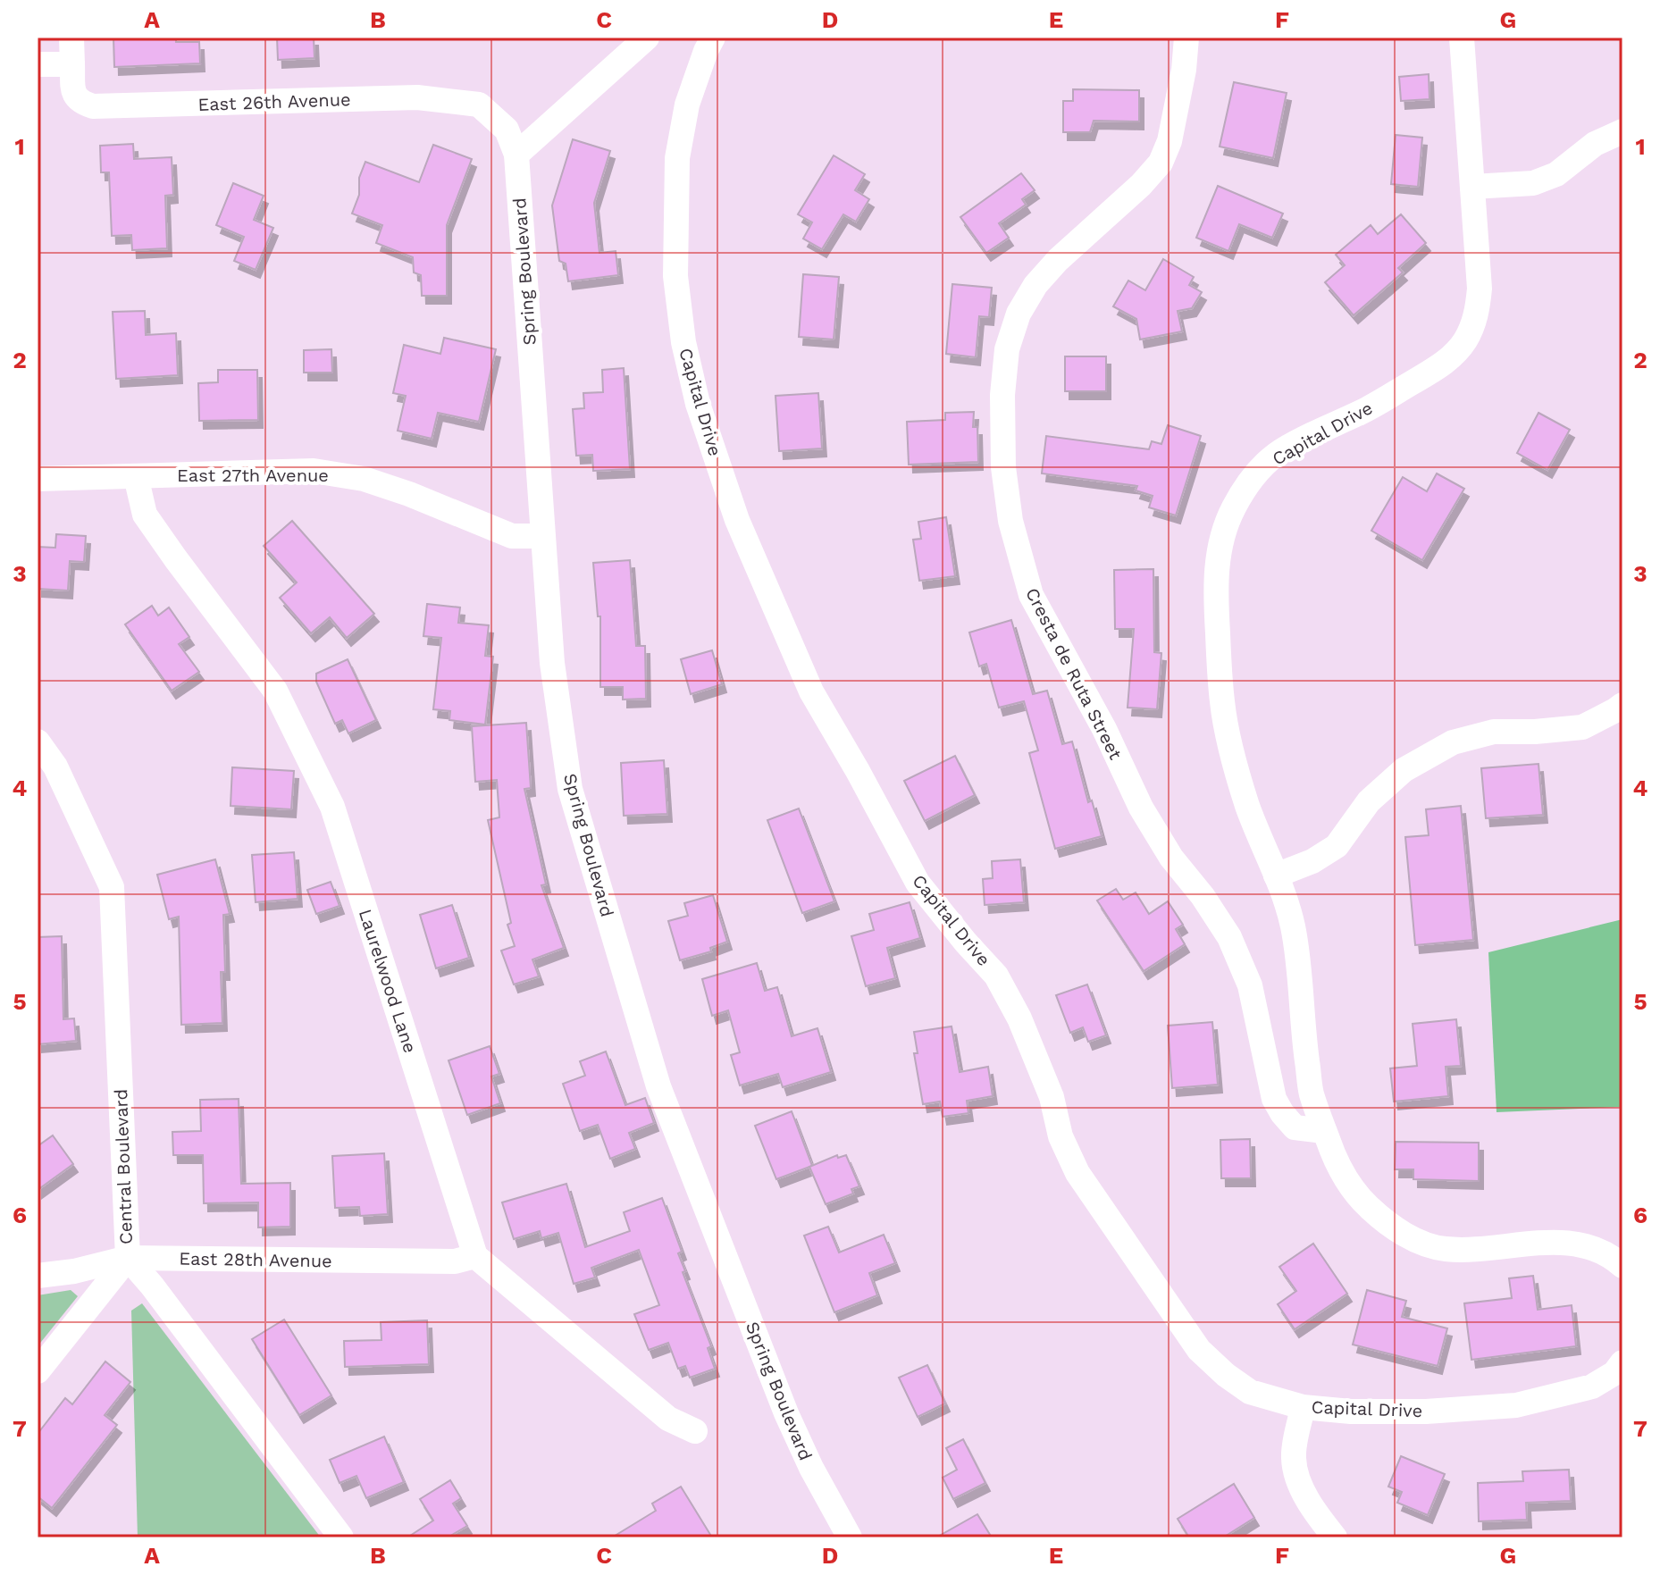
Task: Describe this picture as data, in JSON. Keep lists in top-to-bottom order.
{
  "streets": {
    "street": [
      "East 26th Avenue",
      "Spring Boulevard",
      "Capital Drive",
      "East 27th Avenue",
      "Cresta de Ruta Street",
      "Laurelwood Lane",
      "Central Boulevard",
      "East 28th Avenue"
    ]
  },
  "crossings": [
    ["East 26th Avenue", "Spring Boulevard"],
    ["Spring Boulevard", "East 27th Avenue"],
    ["Capital Drive", "Cresta de Ruta Street"],
    ["East 27th Avenue", "Laurelwood Lane"],
    ["Laurelwood Lane", "East 28th Avenue"],
    ["Central Boulevard", "East 28th Avenue"]
  ],
  "grid": {
    "columns": [
      "A",
      "B",
      "C",
      "D",
      "E",
      "F",
      "G"
    ],
    "rows": [
      "1",
      "2",
      "3",
      "4",
      "5",
      "6",
      "7"
    ]
  }
}
